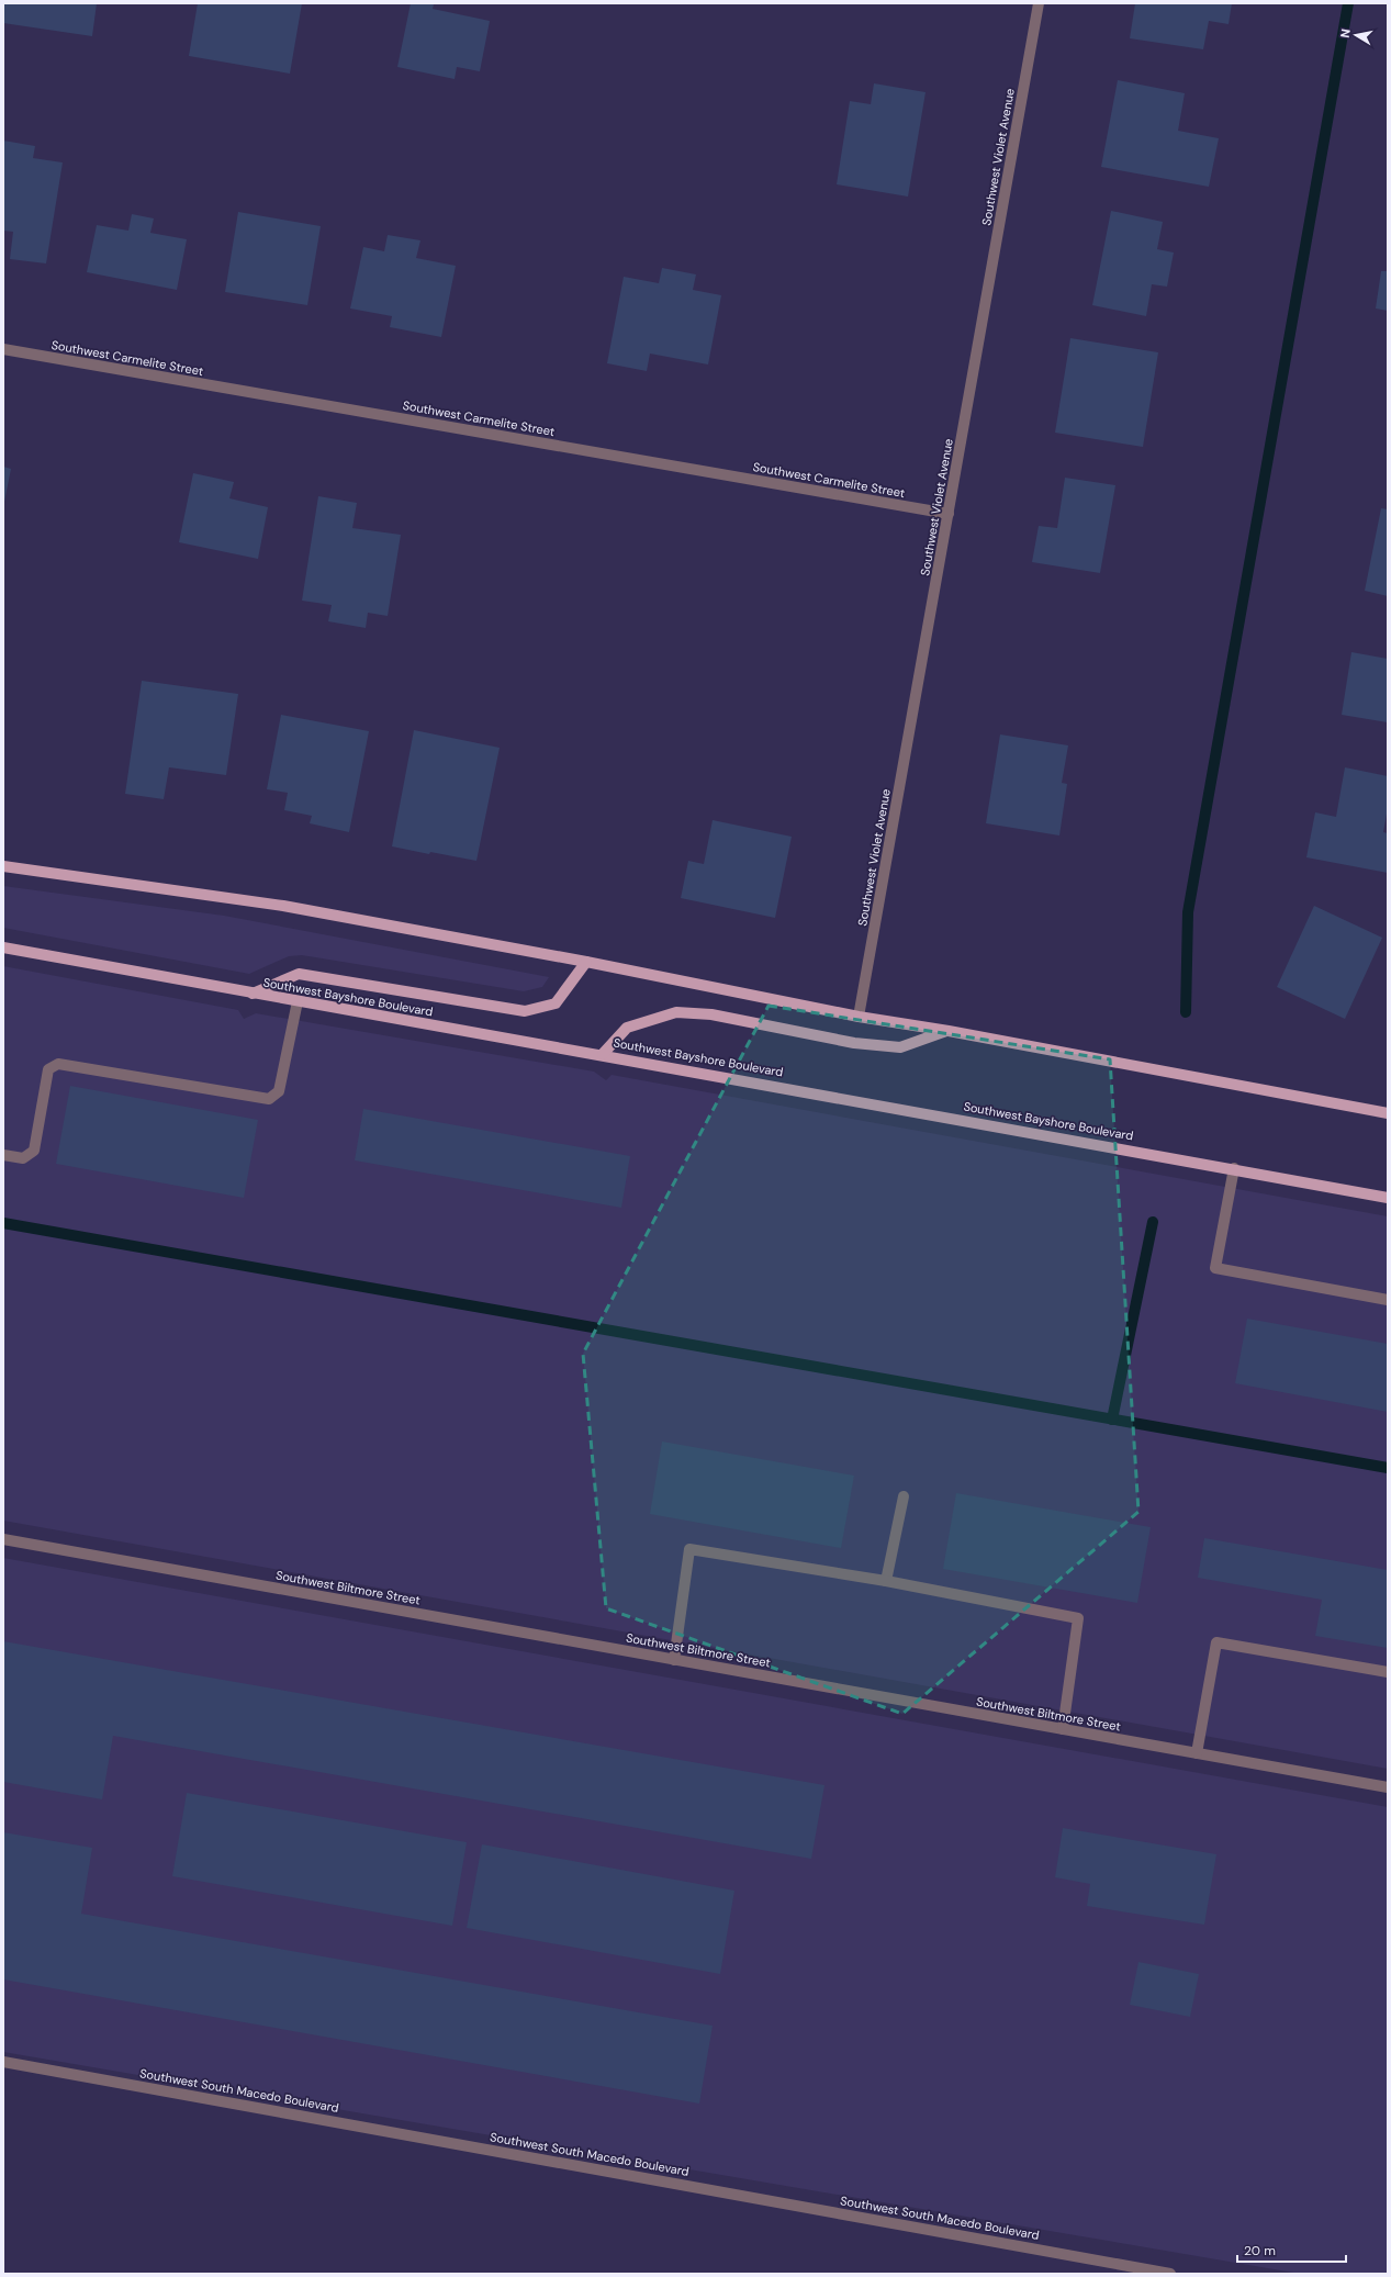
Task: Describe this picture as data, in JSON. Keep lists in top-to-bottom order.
{
  "streets": {
    "main road": ["Southwest Bayshore Boulevard"],
    "street": [
      "Southwest Violet Avenue",
      "Southwest Carmelite Street",
      "Southwest Biltmore Street",
      "Southwest South Macedo Boulevard"
    ]
  },
  "crossings": [
    ["Southwest Violet Avenue", "Southwest Carmelite Street"]
  ],
  "scale_bar": "20 m",
  "north": "left"
}
